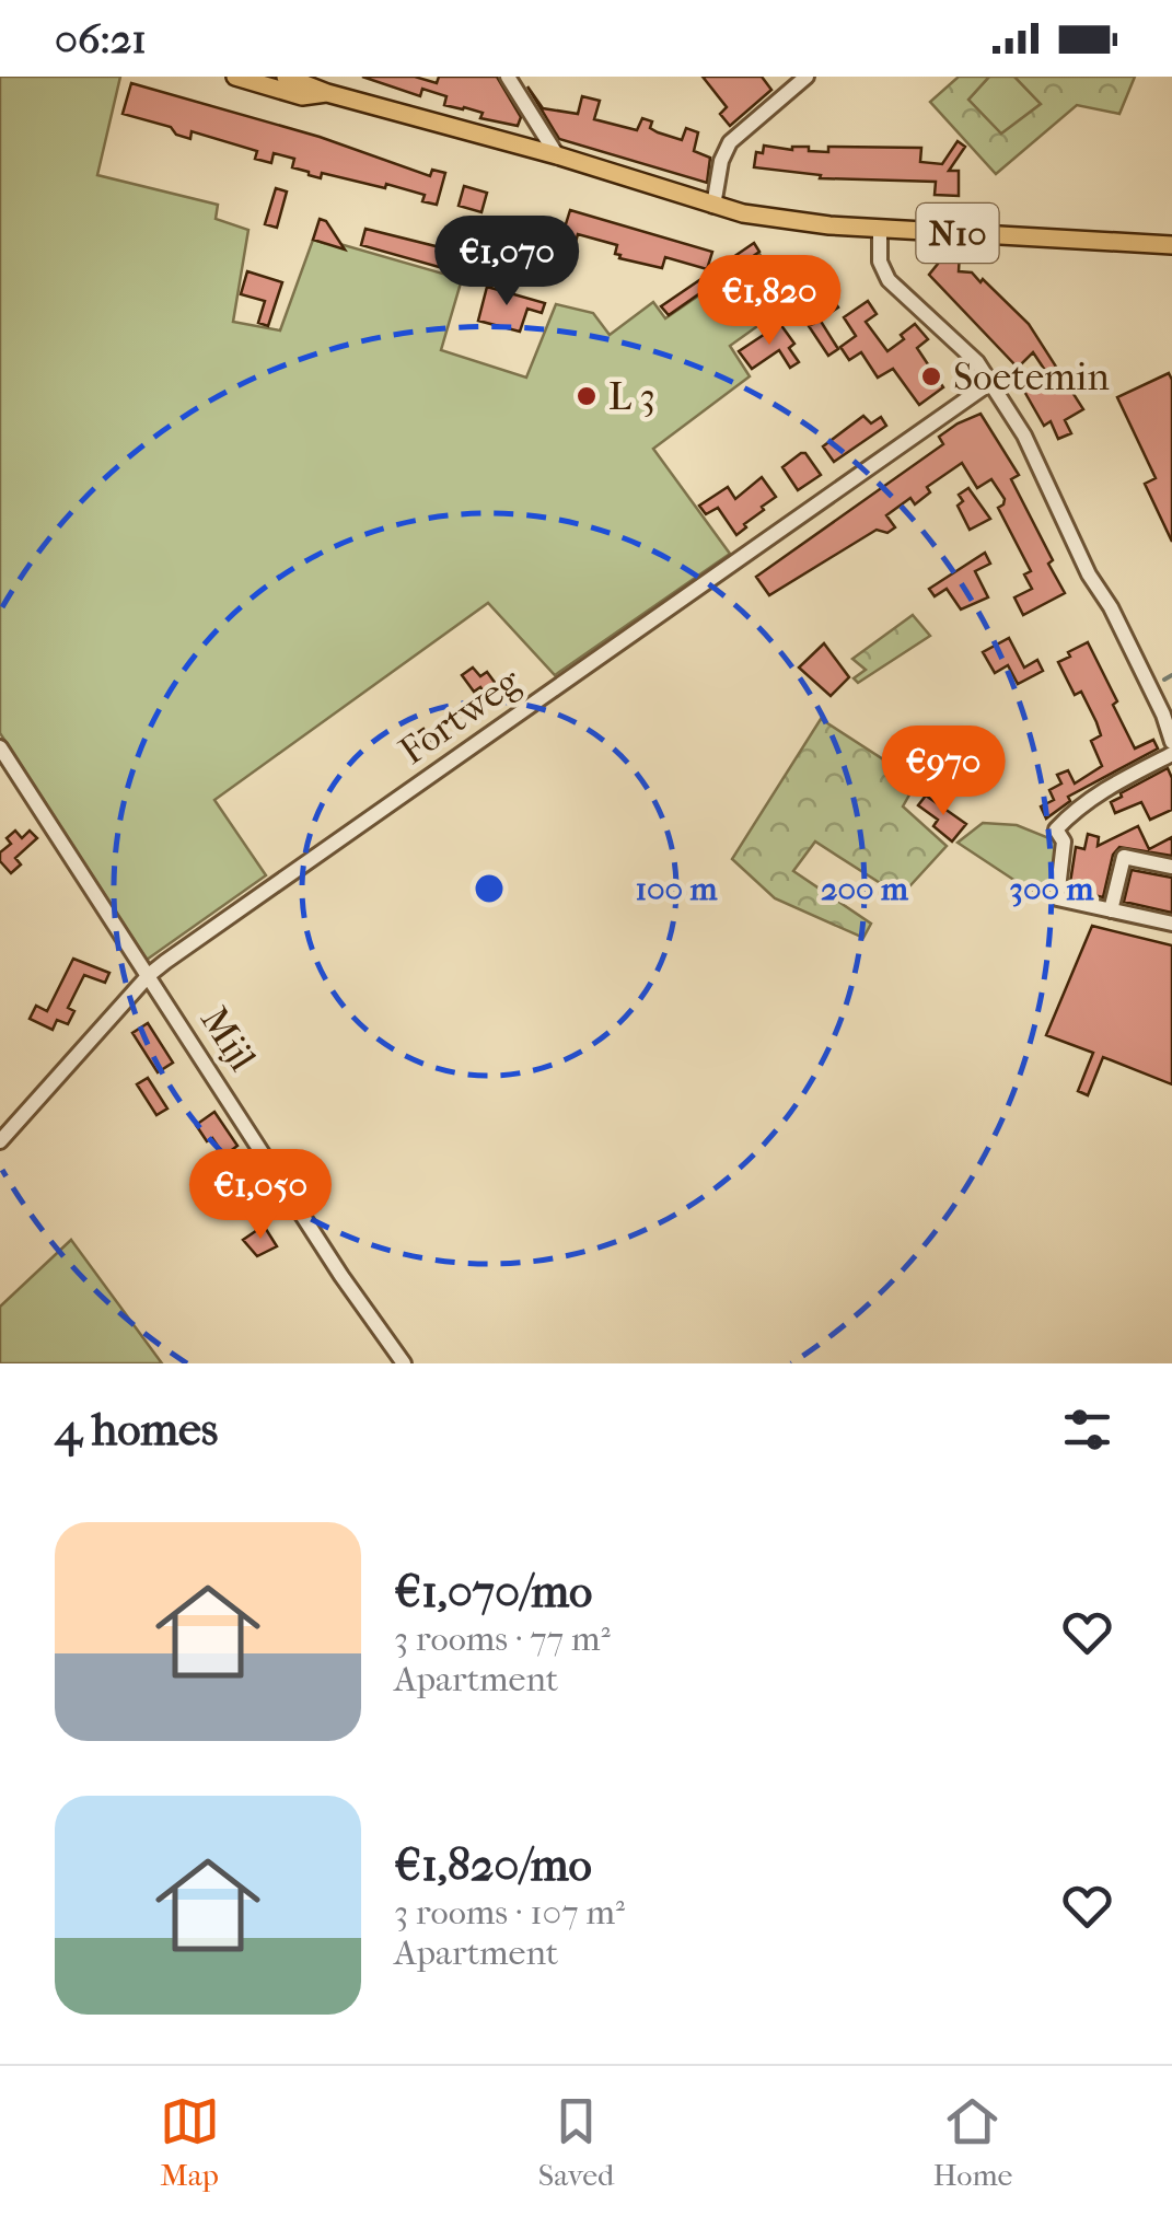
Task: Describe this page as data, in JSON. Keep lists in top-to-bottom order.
{
  "streets": {
    "main road": ["N10"],
    "street": ["Fortweg", "Mijl"]
  },
  "crossings": [
    ["Fortweg", "Mijl"]
  ],
  "places": ["Soetemin", "L 3"],
  "page": {
    "status": "06:21",
    "price": [
      "€1,070",
      "€1,820",
      "€970",
      "€1,050"
    ],
    "heading": "4 homes",
    "list": [
      {
        "name": "€1,070/mo",
        "note": "3 rooms · 77 m² · Apartment"
      },
      {
        "name": "€1,820/mo",
        "note": "3 rooms · 107 m² · Apartment"
      }
    ],
    "tabs": ["Map", "Saved", "Home"]
  },
  "rings": ["100 m", "200 m", "300 m"]
}
